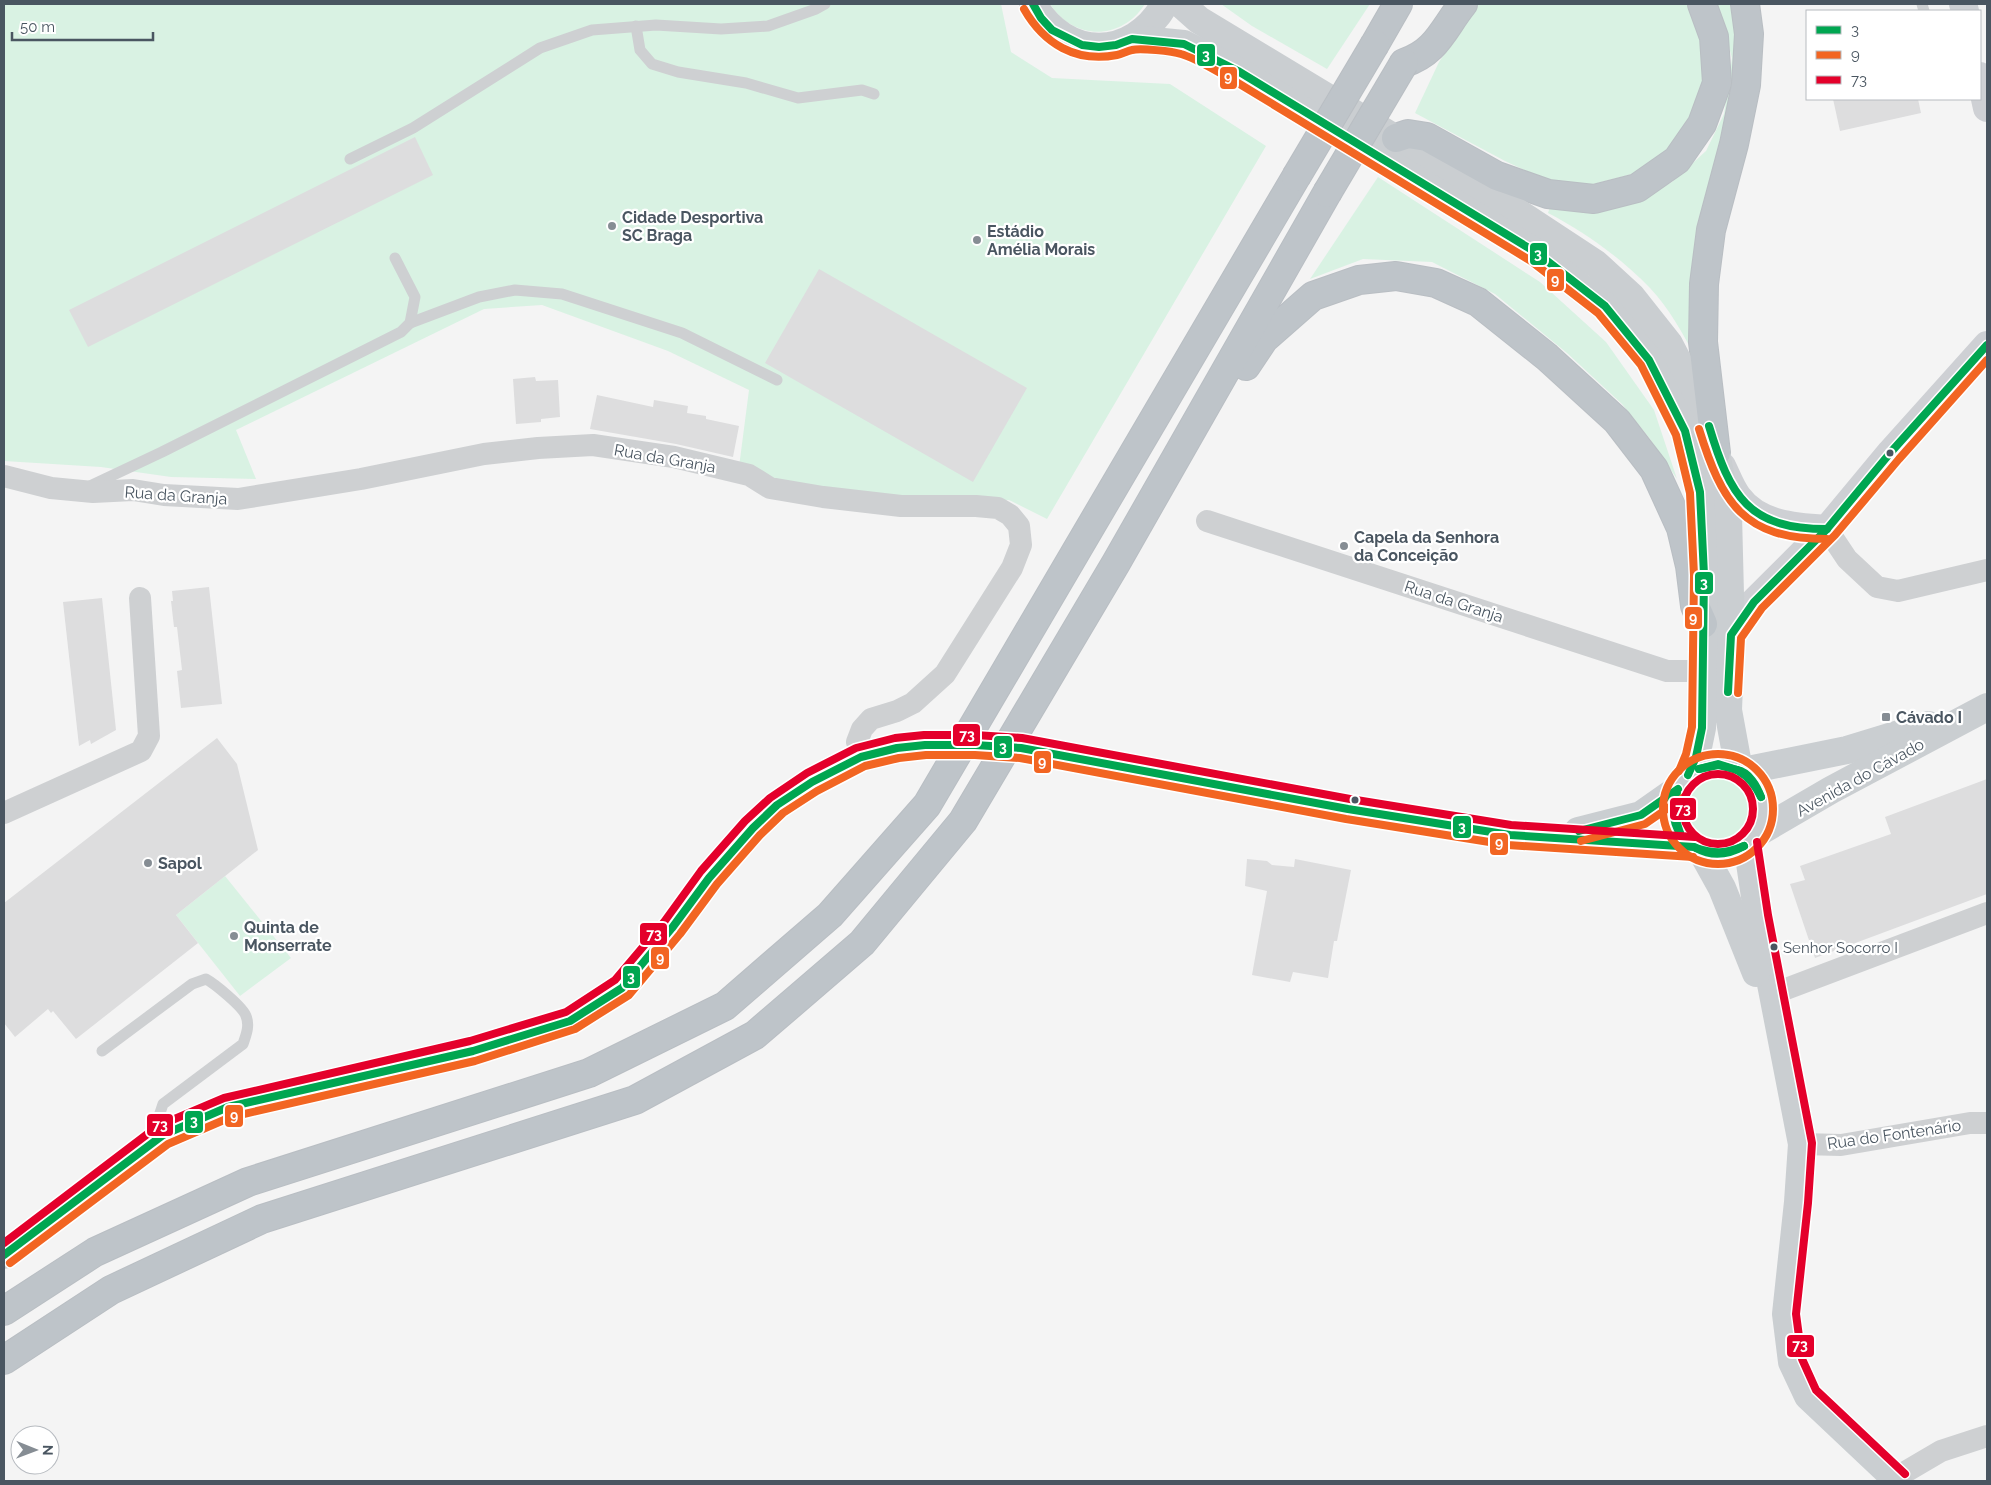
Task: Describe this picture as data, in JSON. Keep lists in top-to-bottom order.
{
  "streets": {
    "main road": ["Avenida do Cávado"],
    "street": ["Rua da Granja", "Rua do Fontenário"]
  },
  "places": {
    "other": [
      "Cidade Desportiva SC Braga",
      "Estádio Amélia Morais",
      "Capela da Senhora da Conceição",
      "Sapol",
      "Quinta de Monserrate",
      "Senhor Socorro I"
    ],
    "transit": ["Cávado I"]
  },
  "lines": ["transit line 3", "transit line 9", "transit line 73"],
  "legend": ["3", "9", "73"],
  "scale_bar": "50 m",
  "north": "right"
}
